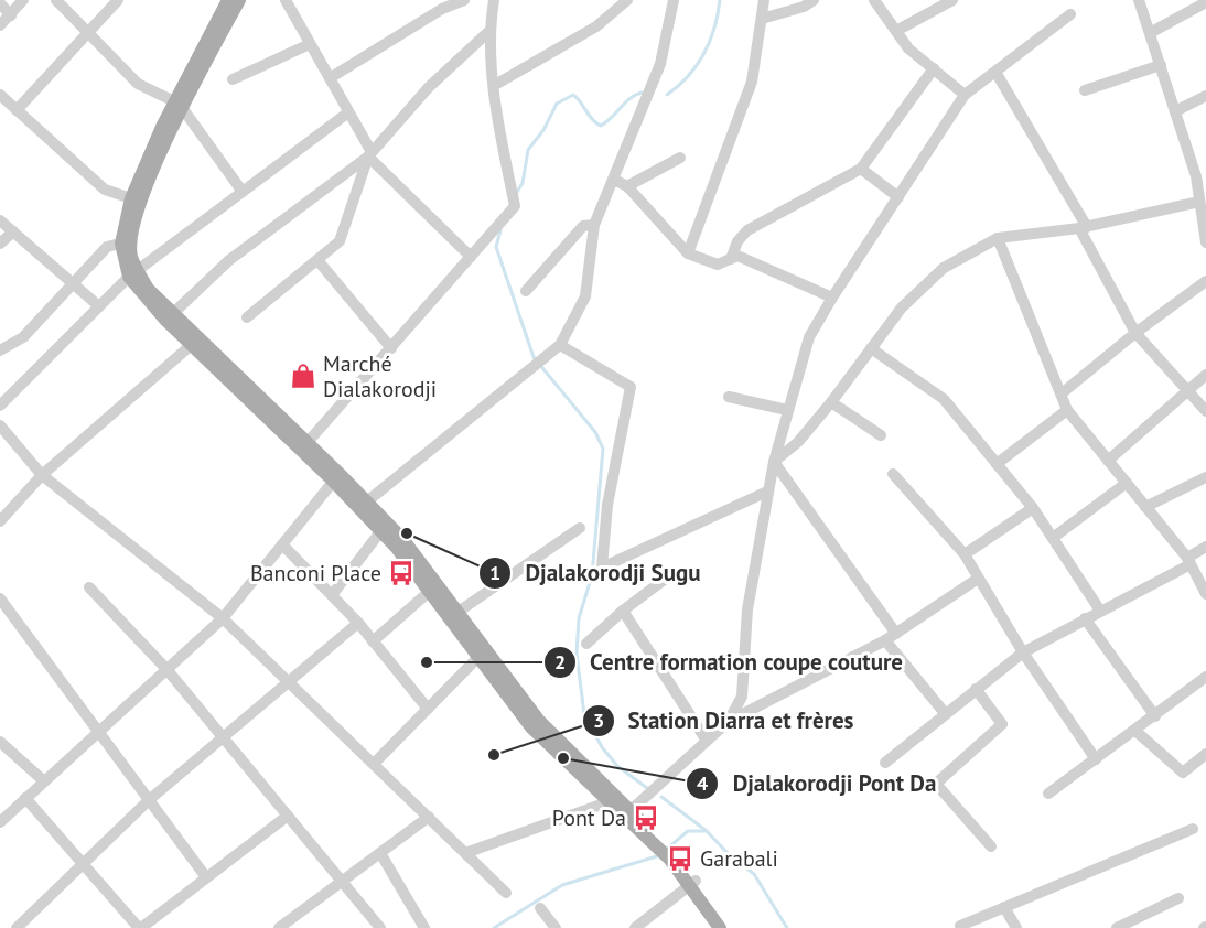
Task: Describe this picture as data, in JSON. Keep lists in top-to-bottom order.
{
  "places": {
    "shop": ["Marché Dialakorodji"],
    "other": [
      "Djalakorodji Sugu",
      "Centre formation coupe couture",
      "Station Diarra et frères",
      "Djalakorodji Pont Da"
    ],
    "bus stop": ["Banconi Place", "Pont Da", "Garabali"]
  }
}
